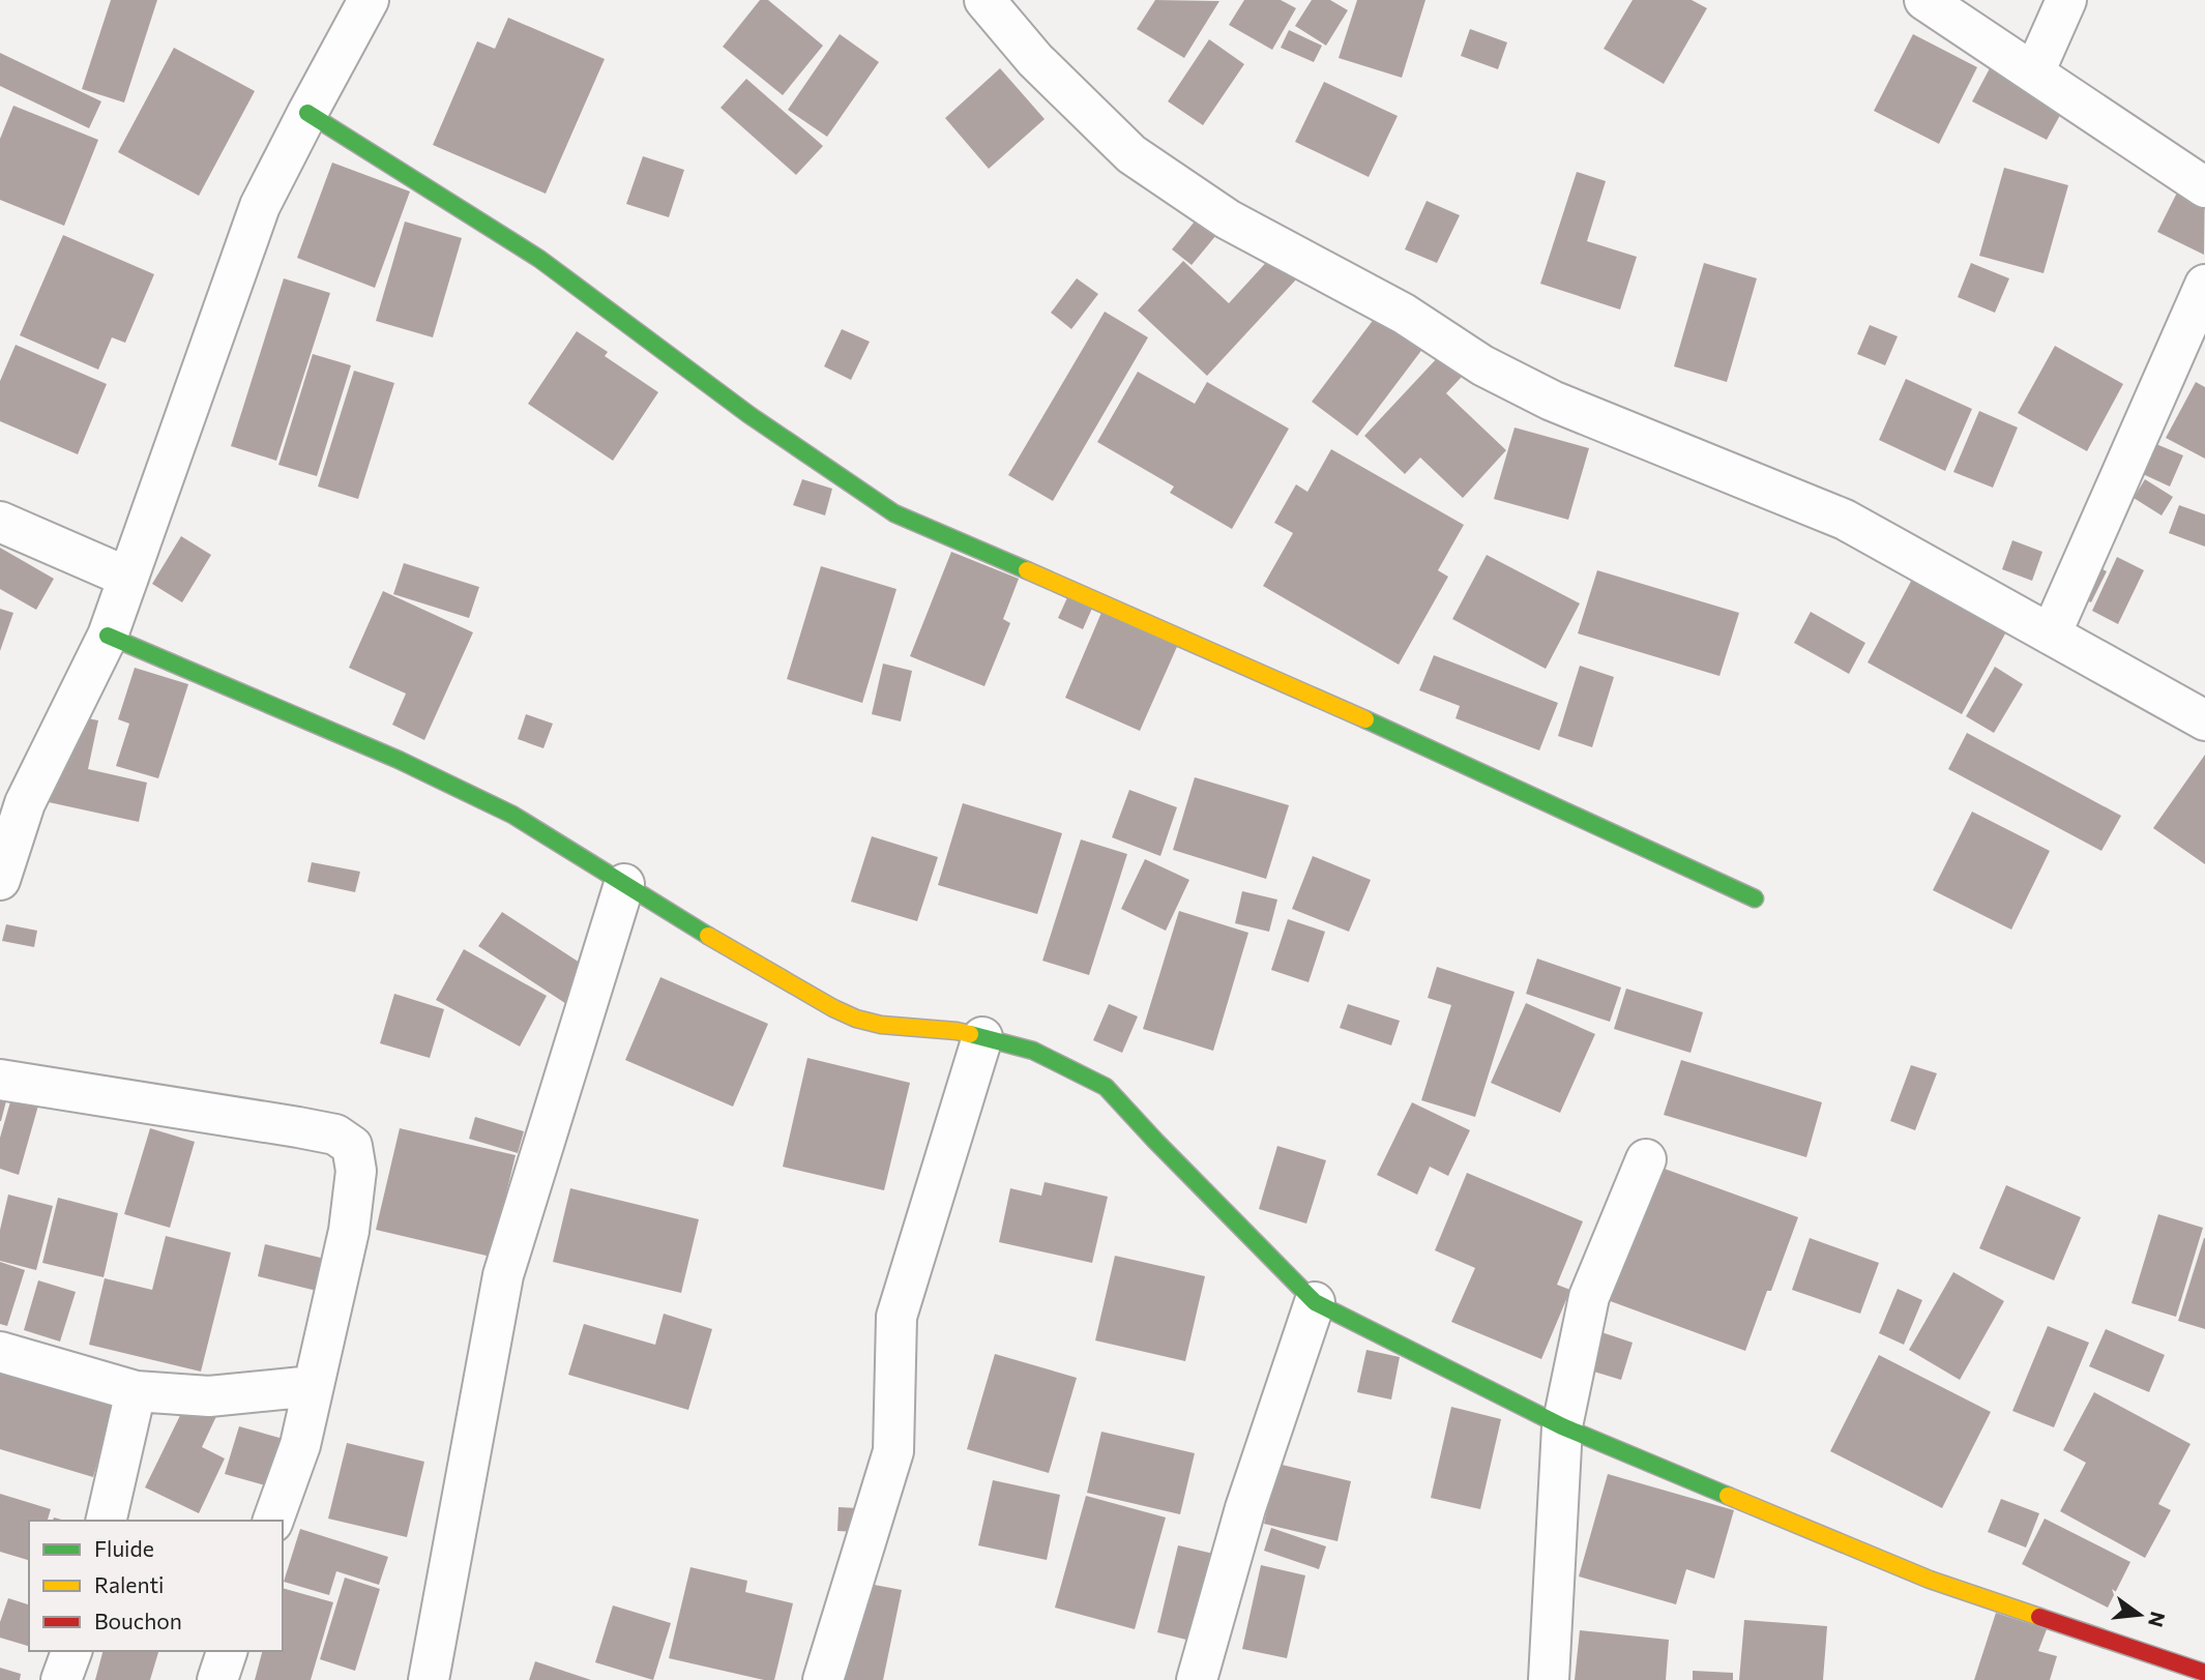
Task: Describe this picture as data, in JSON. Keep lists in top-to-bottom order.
{
  "legend": ["Fluide", "Ralenti", "Bouchon"],
  "north": "right"
}
